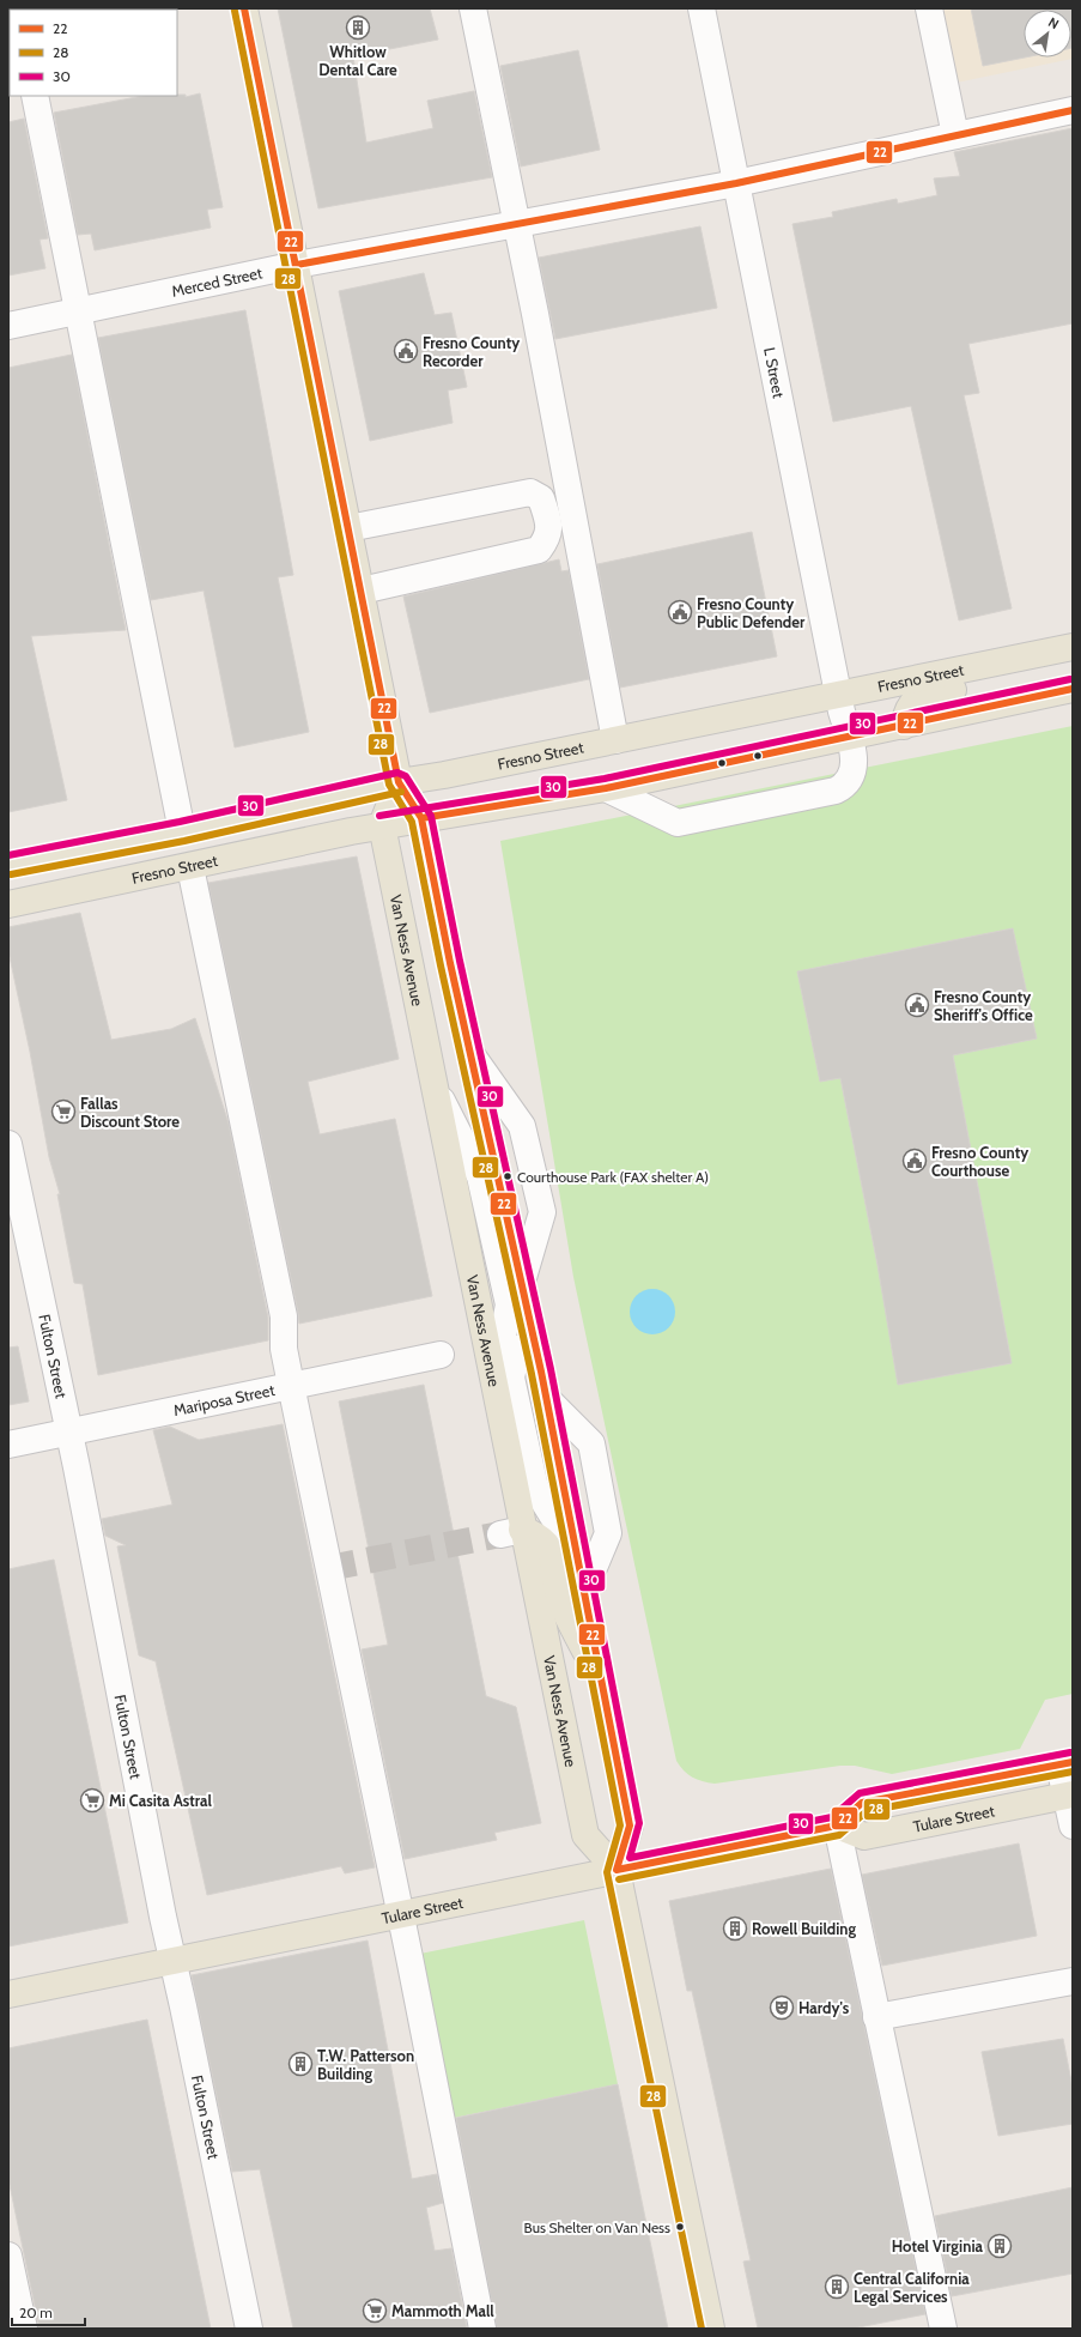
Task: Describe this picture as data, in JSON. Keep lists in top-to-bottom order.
{
  "streets": {
    "main road": ["Fresno Street", "Van Ness Avenue", "Tulare Street"],
    "street": [
      "Merced Street",
      "L Street",
      "Fulton Street",
      "Mariposa Street"
    ]
  },
  "crossings": [
    ["Merced Street", "L Street"],
    ["L Street", "Fresno Street"],
    ["Fresno Street", "Van Ness Avenue"],
    ["Van Ness Avenue", "Tulare Street"],
    ["Fulton Street", "Mariposa Street"],
    ["Fulton Street", "Tulare Street"]
  ],
  "places": {
    "building": [
      "Whitlow Dental Care",
      "Rowell Building",
      "T.W. Patterson Building",
      "Hotel Virginia",
      "Central California Legal Services"
    ],
    "public building": [
      "Fresno County Recorder",
      "Fresno County Public Defender",
      "Fresno County Sheriff's Office",
      "Fresno County Courthouse"
    ],
    "supermarket": ["Fallas Discount Store", "Mi Casita Astral", "Mammoth Mall"],
    "other": ["Courthouse Park (FAX shelter A)", "Bus Shelter on Van Ness"],
    "theatre": ["Hardy's"]
  },
  "lines": ["transit line 22", "transit line 28", "transit line 30"],
  "legend": ["22", "28", "30"],
  "scale_bar": "20 m",
  "north": "top right"
}
